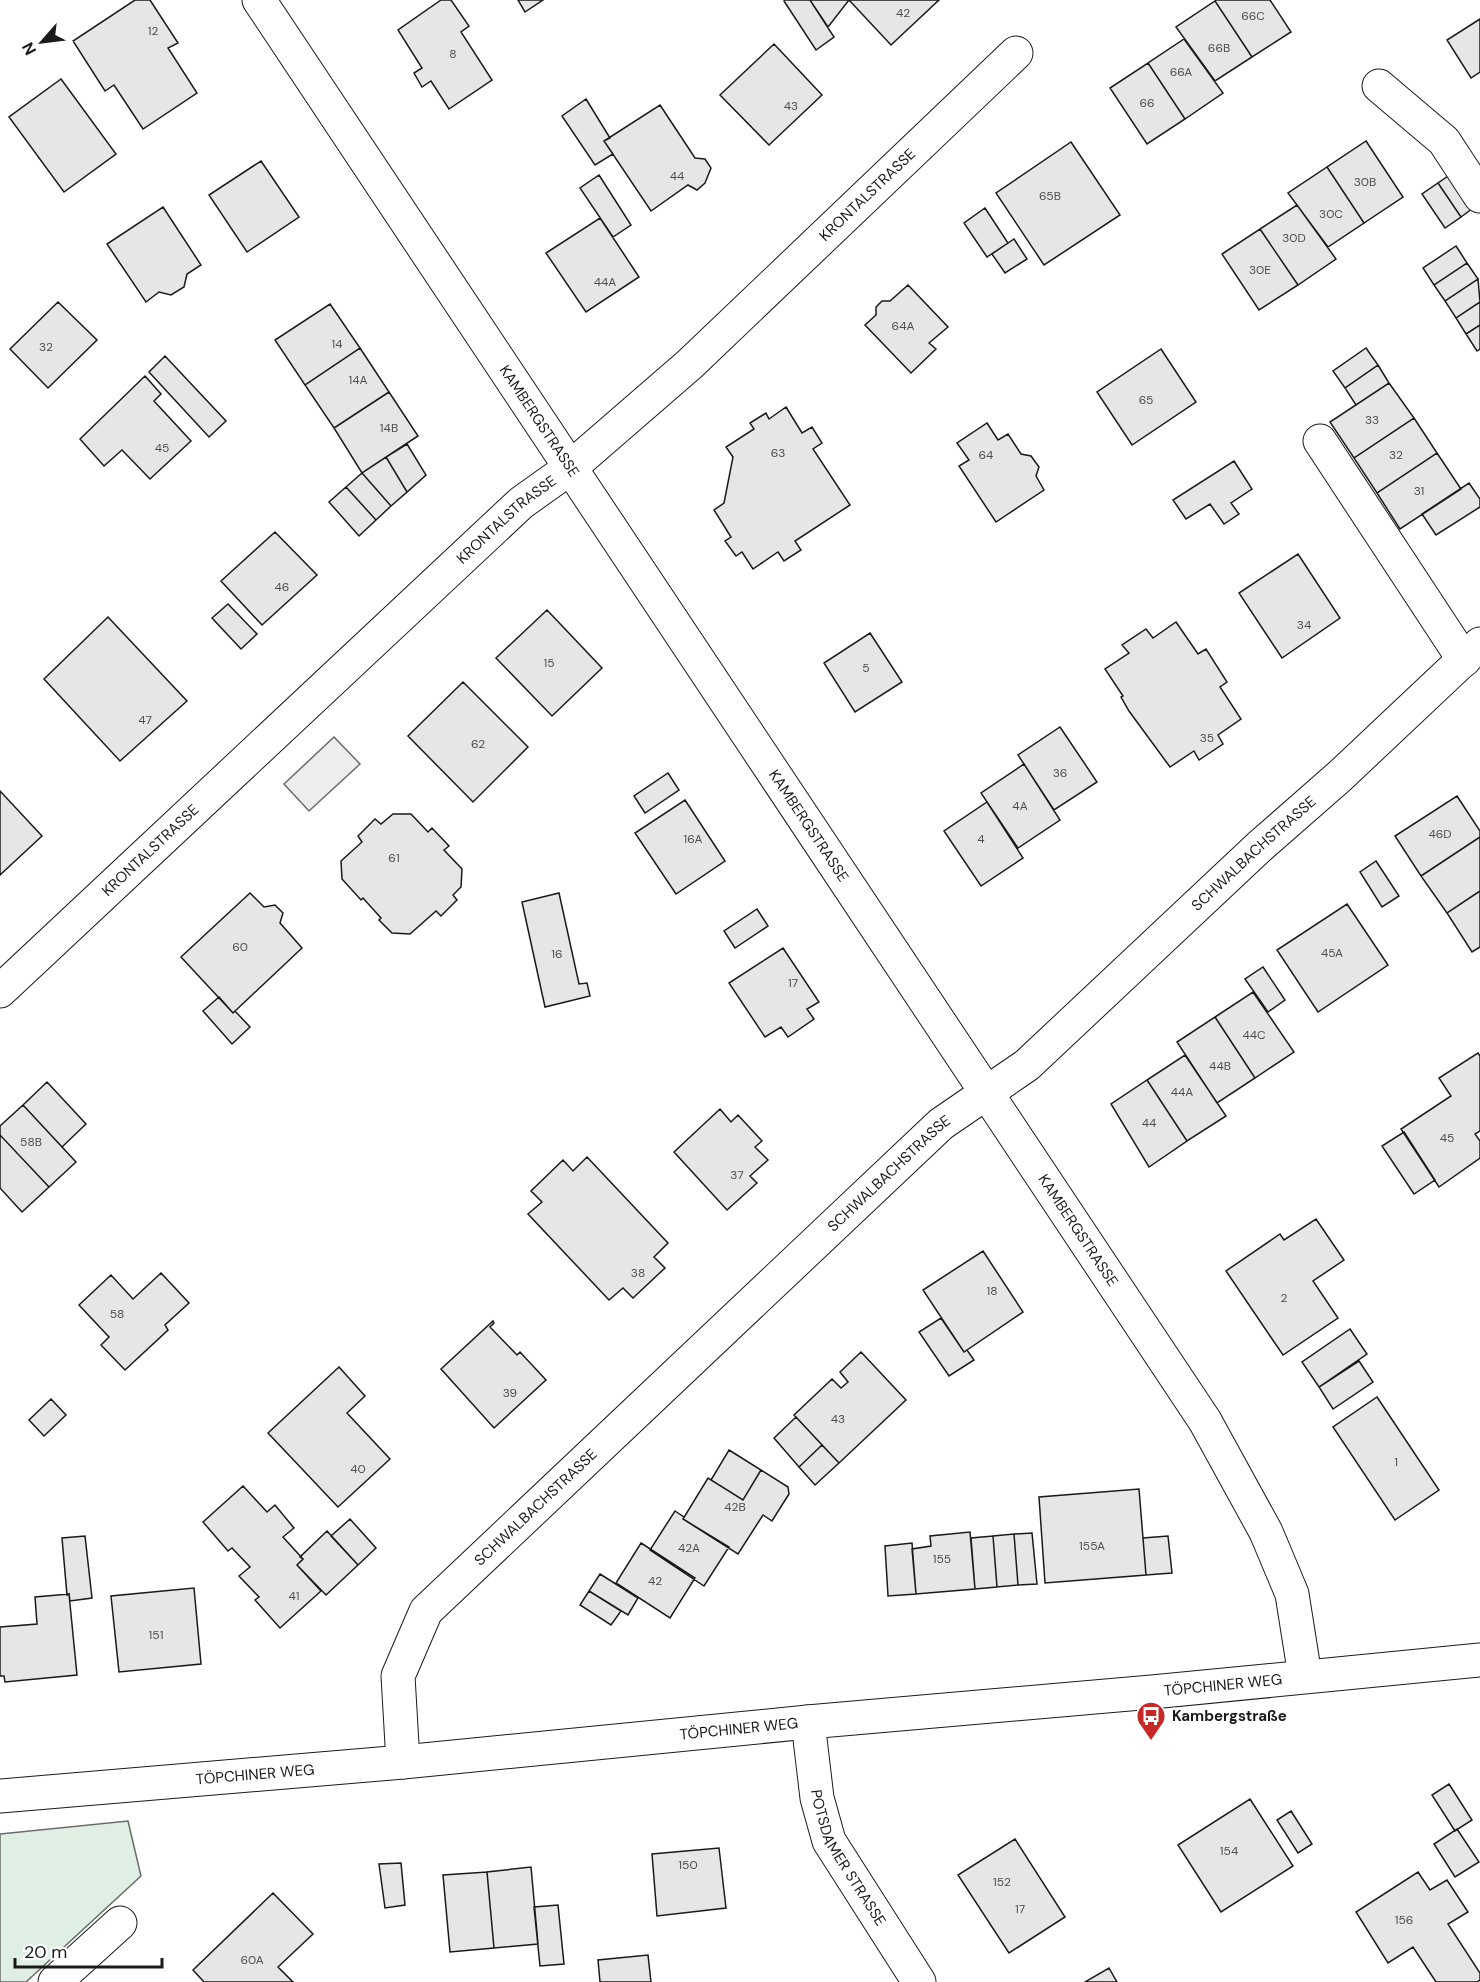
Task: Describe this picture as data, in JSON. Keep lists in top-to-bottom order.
{
  "streets": {
    "street": [
      "KRONTALSTRASSE",
      "KAMBERGSTRASSE",
      "SCHWALBACHSTRASSE",
      "TÖPCHINER WEG",
      "POTSDAMER STRASSE"
    ]
  },
  "crossings": [
    ["KRONTALSTRASSE", "KAMBERGSTRASSE"],
    ["KAMBERGSTRASSE", "SCHWALBACHSTRASSE"],
    ["KAMBERGSTRASSE", "TÖPCHINER WEG"],
    ["SCHWALBACHSTRASSE", "TÖPCHINER WEG"],
    ["TÖPCHINER WEG", "POTSDAMER STRASSE"]
  ],
  "places": {
    "bus stop": ["Kambergstraße"]
  },
  "house_numbers": [
    "42",
    "66C",
    "12",
    "66B",
    "8",
    "66A",
    "66",
    "43",
    "44",
    "30B",
    "65B",
    "30C",
    "30D",
    "30E",
    "44A",
    "64A",
    "14",
    "32",
    "14A",
    "65",
    "33",
    "14B",
    "45",
    "63",
    "64",
    "32",
    "31",
    "46",
    "34",
    "15",
    "5",
    "47",
    "35",
    "62",
    "36",
    "4A",
    "46D",
    "16A",
    "4",
    "61",
    "60",
    "45A",
    "16",
    "17",
    "44C",
    "44B",
    "44A",
    "44",
    "45",
    "58B",
    "37",
    "38",
    "18",
    "2",
    "58",
    "39",
    "43",
    "1",
    "40",
    "42B",
    "155A",
    "42A",
    "155",
    "42",
    "41",
    "151",
    "154",
    "150",
    "152",
    "17",
    "156",
    "60A"
  ],
  "scale_bar": "20 m",
  "north": "bottom left"
}
